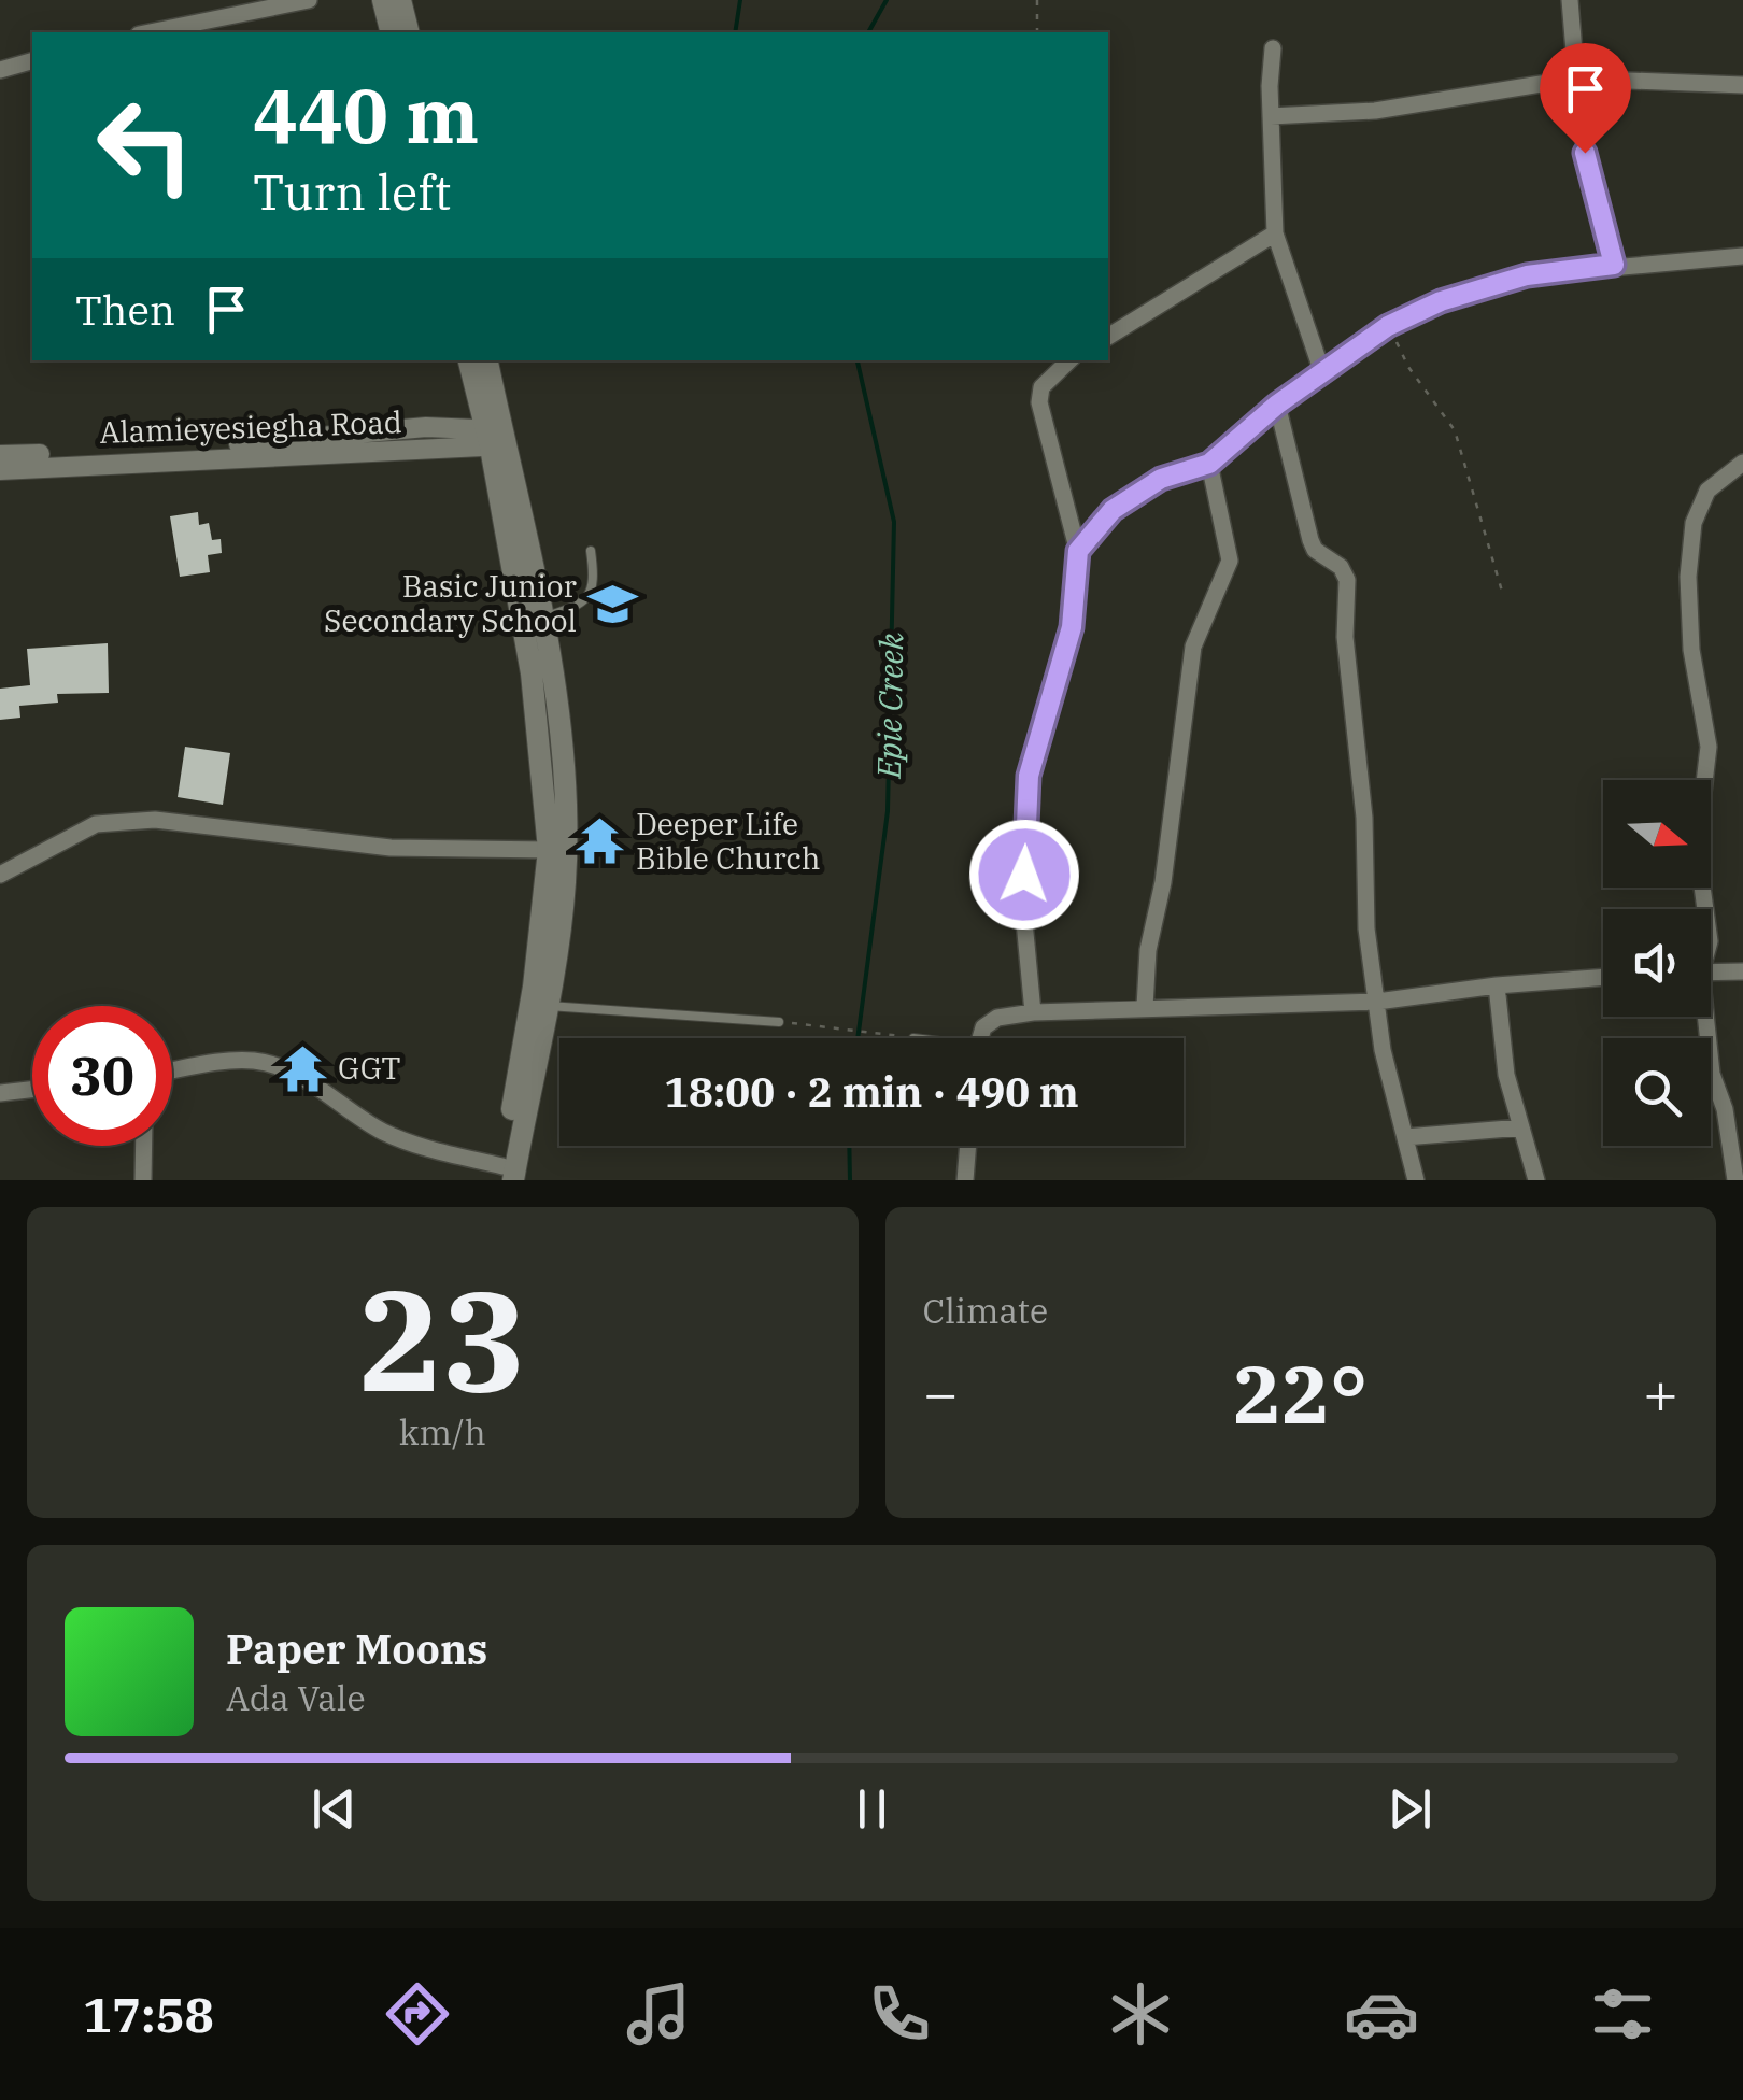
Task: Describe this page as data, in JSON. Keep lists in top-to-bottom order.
{
  "streets": {
    "street": ["Alamieyesiegha Road"]
  },
  "water": ["Epie Creek"],
  "places": {
    "school or university": ["Basic Junior Secondary School"],
    "temple": ["Deeper Life Bible Church", "GGT"]
  },
  "north": "right",
  "page": {
    "turn": ["440 m", "Turn left"],
    "then": "Then",
    "limit": "30",
    "trip": "18:00 · 2 min · 490 m",
    "tile": [
      ["23", "km/h"],
      "Climate"
    ],
    "heat": ["−", "22°", "+"],
    "song": ["Paper Moons", "Ada Vale"],
    "tabs": "17:58"
  }
}
